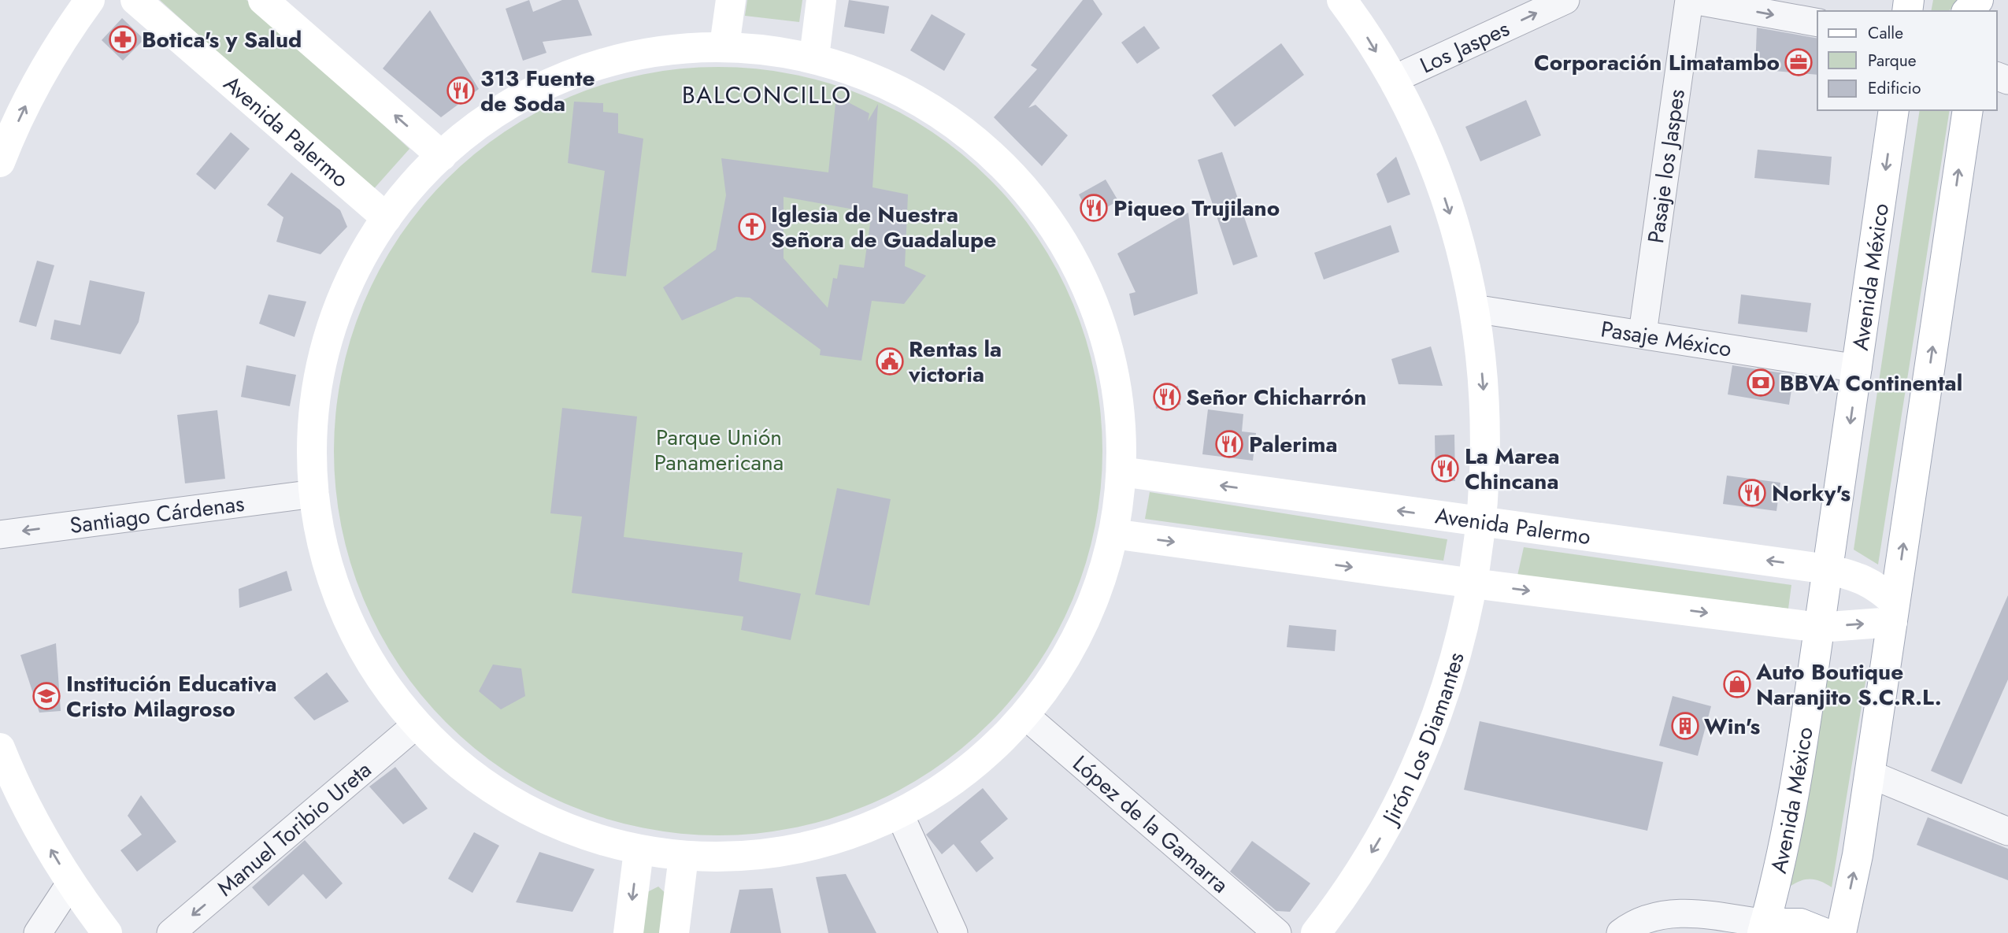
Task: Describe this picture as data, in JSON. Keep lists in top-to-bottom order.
{
  "streets": {
    "street": [
      "Los Jaspes",
      "Avenida Palermo",
      "Pasaje los Jaspes",
      "Avenida México",
      "Pasaje México",
      "Santiago Cárdenas",
      "Jirón Los Diamantes",
      "López de la Gamarra",
      "Manuel Toribio Ureta"
    ]
  },
  "crossings": [
    ["Los Jaspes", "Jirón Los Diamantes"],
    ["Avenida Palermo", "Avenida México"],
    ["Avenida Palermo", "Jirón Los Diamantes"],
    ["Pasaje los Jaspes", "Pasaje México"],
    ["Avenida México", "Pasaje México"],
    ["Pasaje México", "Jirón Los Diamantes"]
  ],
  "one_way": [
    "Los Jaspes",
    "Santiago Cárdenas",
    "Jirón Los Diamantes",
    "Manuel Toribio Ureta"
  ],
  "districts": ["BALCONCILLO"],
  "parks": ["Parque Unión Panamericana"],
  "places": {
    "pharmacy": ["Botica's y Salud"],
    "office": ["Corporación Limatambo"],
    "restaurant": [
      "313 Fuente de Soda",
      "Piqueo Trujilano",
      "Señor Chicharrón",
      "Palerima",
      "La Marea Chincana",
      "Norky's"
    ],
    "church": ["Iglesia de Nuestra Señora de Guadalupe"],
    "public building": ["Rentas la victoria"],
    "bank": ["BBVA Continental"],
    "shop": ["Auto Boutique Naranjito S.C.R.L."],
    "school or university": ["Institución Educativa Cristo Milagroso"],
    "building": ["Win's"]
  },
  "legend": ["Calle", "Parque", "Edificio"]
}
